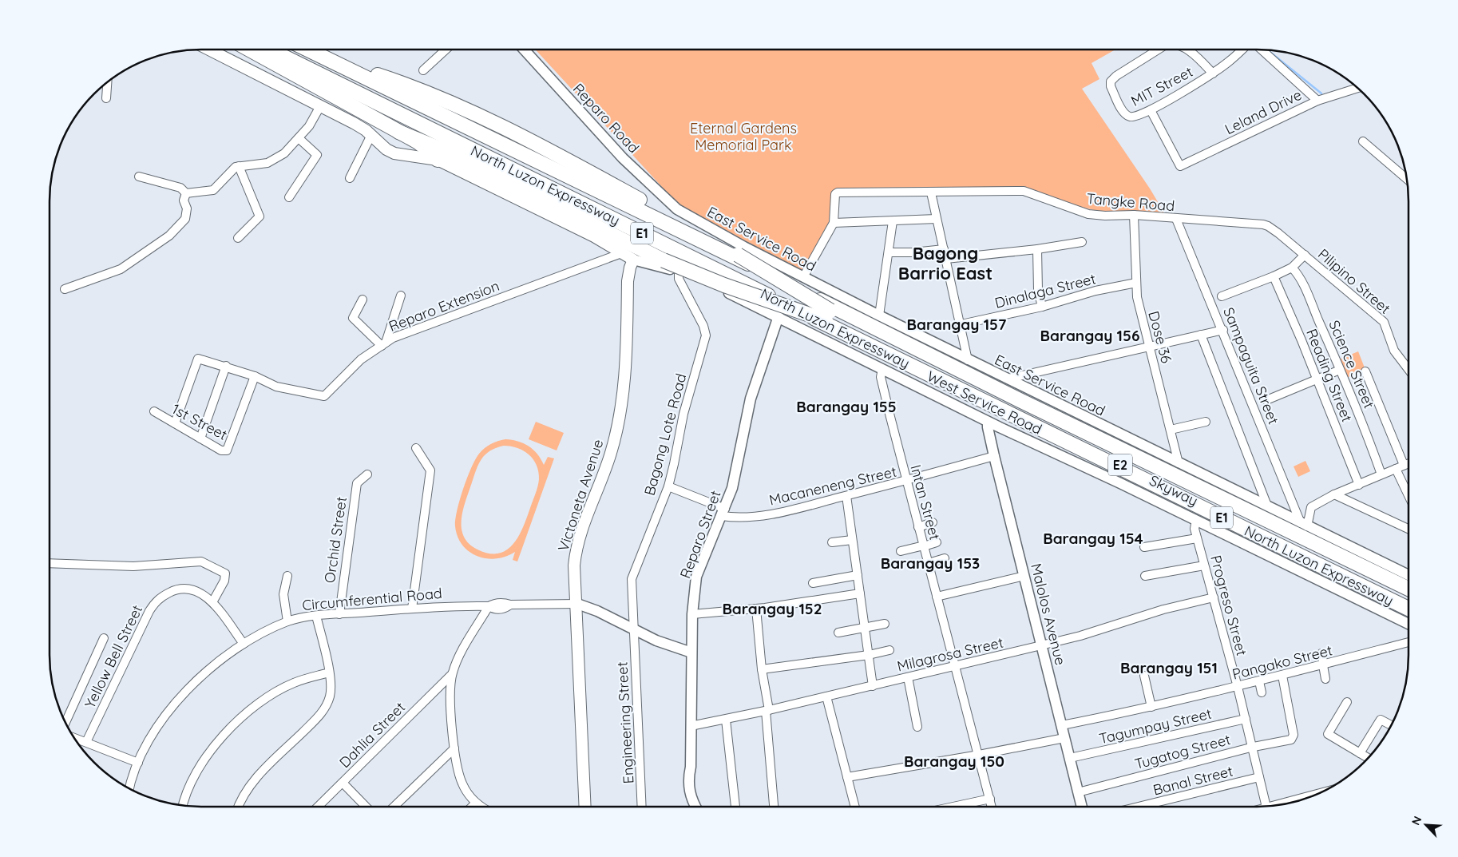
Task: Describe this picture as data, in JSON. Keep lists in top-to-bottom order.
{
  "streets": {
    "highway": [
      "North Luzon Expressway",
      "E1",
      "E2",
      "Skyway"
    ],
    "main road": ["West Service Road", "Victoneta Avenue"],
    "street": [
      "MIT Street",
      "Leland Drive",
      "Reparo Road",
      "Tangke Road",
      "East Service Road",
      "Pilipino Street",
      "Dinalaga Street",
      "Reparo Extension",
      "Dose 36",
      "Science Street",
      "Sampaguita Street",
      "Reading Street",
      "1st Street",
      "Bagong Lote Road",
      "Macaneneng Street",
      "Intan Street",
      "Reparo Street",
      "Orchid Street",
      "Circumferential Road",
      "Progreso Street",
      "Malolos Avenue",
      "Milagrosa Street",
      "Yellow Bell Street",
      "Pangako Street",
      "Engineering Street",
      "Tagumpay Street",
      "Dahlia Street",
      "Tugatog Street",
      "Banal Street"
    ]
  },
  "crossings": [
    ["MIT Street", "Leland Drive"],
    ["Reparo Road", "East Service Road"],
    ["Tangke Road", "Pilipino Street"],
    ["Tangke Road", "Dose 36"],
    ["Tangke Road", "Sampaguita Street"],
    ["East Service Road", "Dose 36"],
    ["East Service Road", "Sampaguita Street"],
    ["Dinalaga Street", "Dose 36"],
    ["Reparo Extension", "West Service Road"],
    ["Reparo Extension", "1st Street"],
    ["West Service Road", "Bagong Lote Road"],
    ["West Service Road", "Victoneta Avenue"],
    ["West Service Road", "Intan Street"],
    ["West Service Road", "Reparo Street"],
    ["West Service Road", "Progreso Street"],
    ["West Service Road", "Malolos Avenue"],
    ["Bagong Lote Road", "Macaneneng Street"],
    ["Bagong Lote Road", "Circumferential Road"],
    ["Bagong Lote Road", "Engineering Street"],
    ["Macaneneng Street", "Intan Street"],
    ["Macaneneng Street", "Reparo Street"],
    ["Macaneneng Street", "Malolos Avenue"],
    ["Victoneta Avenue", "Circumferential Road"],
    ["Intan Street", "Milagrosa Street"],
    ["Reparo Street", "Circumferential Road"],
    ["Reparo Street", "Milagrosa Street"],
    ["Orchid Street", "Circumferential Road"],
    ["Circumferential Road", "Yellow Bell Street"],
    ["Circumferential Road", "Engineering Street"],
    ["Progreso Street", "Milagrosa Street"],
    ["Progreso Street", "Pangako Street"],
    ["Progreso Street", "Tagumpay Street"],
    ["Progreso Street", "Tugatog Street"],
    ["Progreso Street", "Banal Street"],
    ["Malolos Avenue", "Milagrosa Street"],
    ["Malolos Avenue", "Pangako Street"],
    ["Malolos Avenue", "Tagumpay Street"],
    ["Malolos Avenue", "Tugatog Street"],
    ["Pangako Street", "Tugatog Street"]
  ],
  "districts": [
    "Bagong Barrio East",
    "Barangay 157",
    "Barangay 156",
    "Barangay 155",
    "Barangay 154",
    "Barangay 153",
    "Barangay 152",
    "Barangay 151",
    "Barangay 150"
  ],
  "parks": ["Eternal Gardens Memorial Park"],
  "north": "top left"
}
